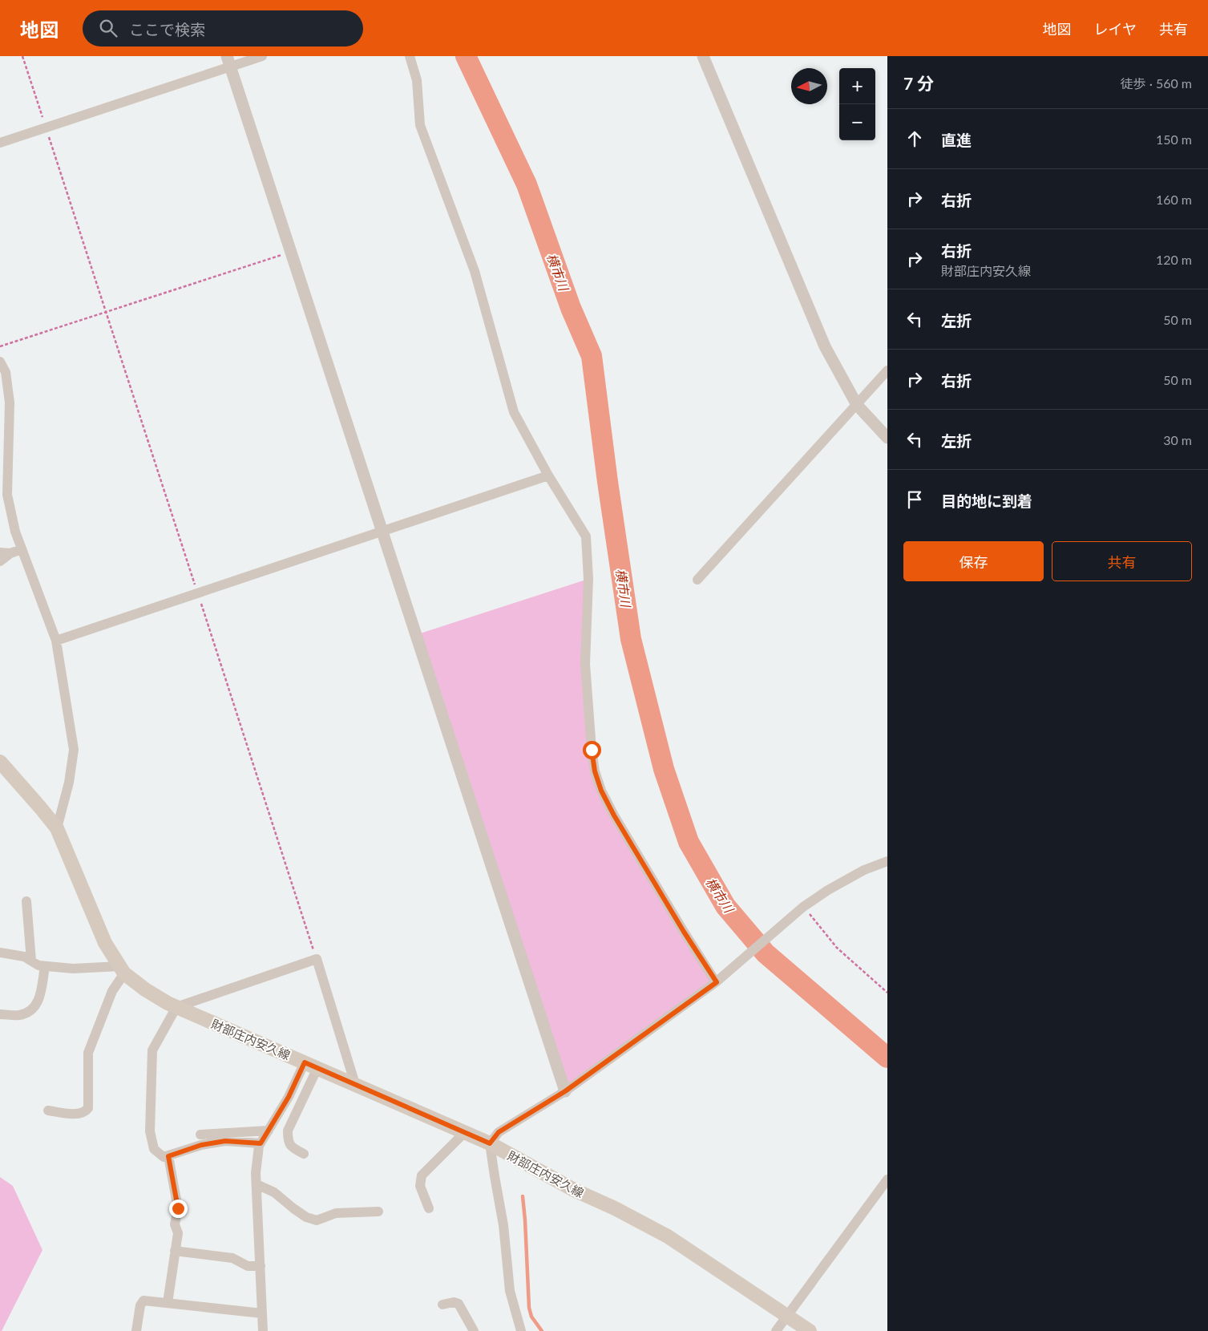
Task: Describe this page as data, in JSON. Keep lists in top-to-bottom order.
{
  "streets": {
    "main road": ["財部庄内安久線"]
  },
  "water": ["横市川"],
  "north": "left",
  "page": {
    "header": "地図",
    "search": "ここで検索",
    "nav": ["地図", "レイヤ", "共有"],
    "heading": ["7 分", "徒歩 · 560 m"],
    "map_buttons": ["+", "−"],
    "list": [
      ["直進", "150 m"],
      ["右折", "160 m"],
      ["右折", "財部庄内安久線", "120 m"],
      ["左折", "50 m"],
      ["右折", "50 m"],
      ["左折", "30 m"],
      "目的地に到着"
    ],
    "buttons": ["保存", "共有"]
  }
}
